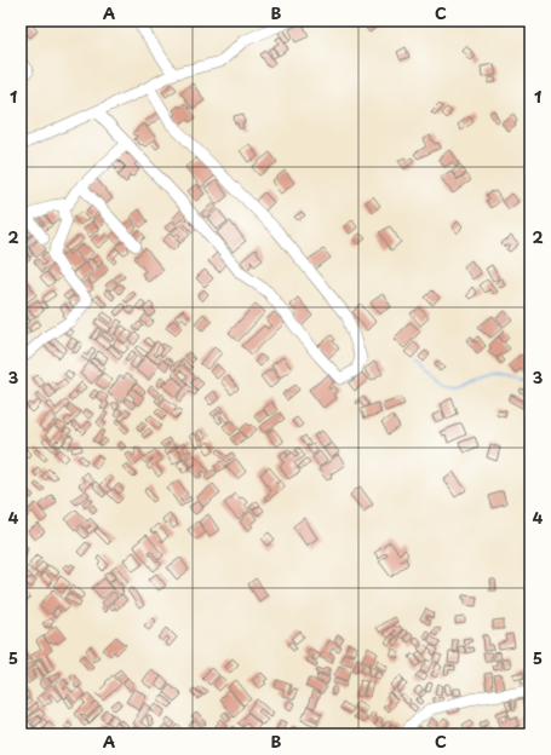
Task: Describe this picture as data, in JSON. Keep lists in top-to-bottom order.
{
  "grid": {
    "columns": ["A", "B", "C"],
    "rows": [
      "1",
      "2",
      "3",
      "4",
      "5"
    ]
  }
}
